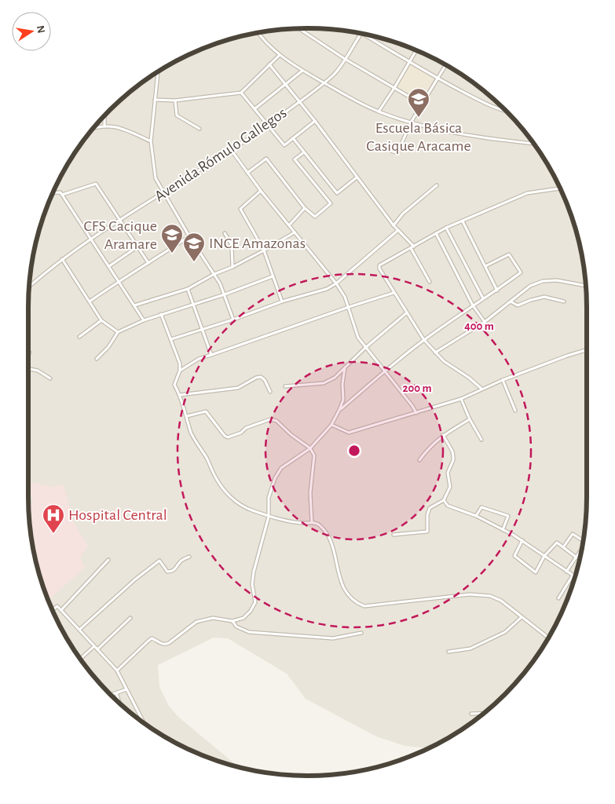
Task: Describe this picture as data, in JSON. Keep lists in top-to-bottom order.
{
  "streets": {
    "street": ["Avenida Rómulo Gallegos"]
  },
  "places": {
    "school or university": ["Escuela Básica Casique Aracame", "CFS Cacique Aramare", "INCE Amazonas"],
    "hospital": ["Hospital Central"]
  },
  "north": "right",
  "rings": ["400 m", "200 m"]
}
